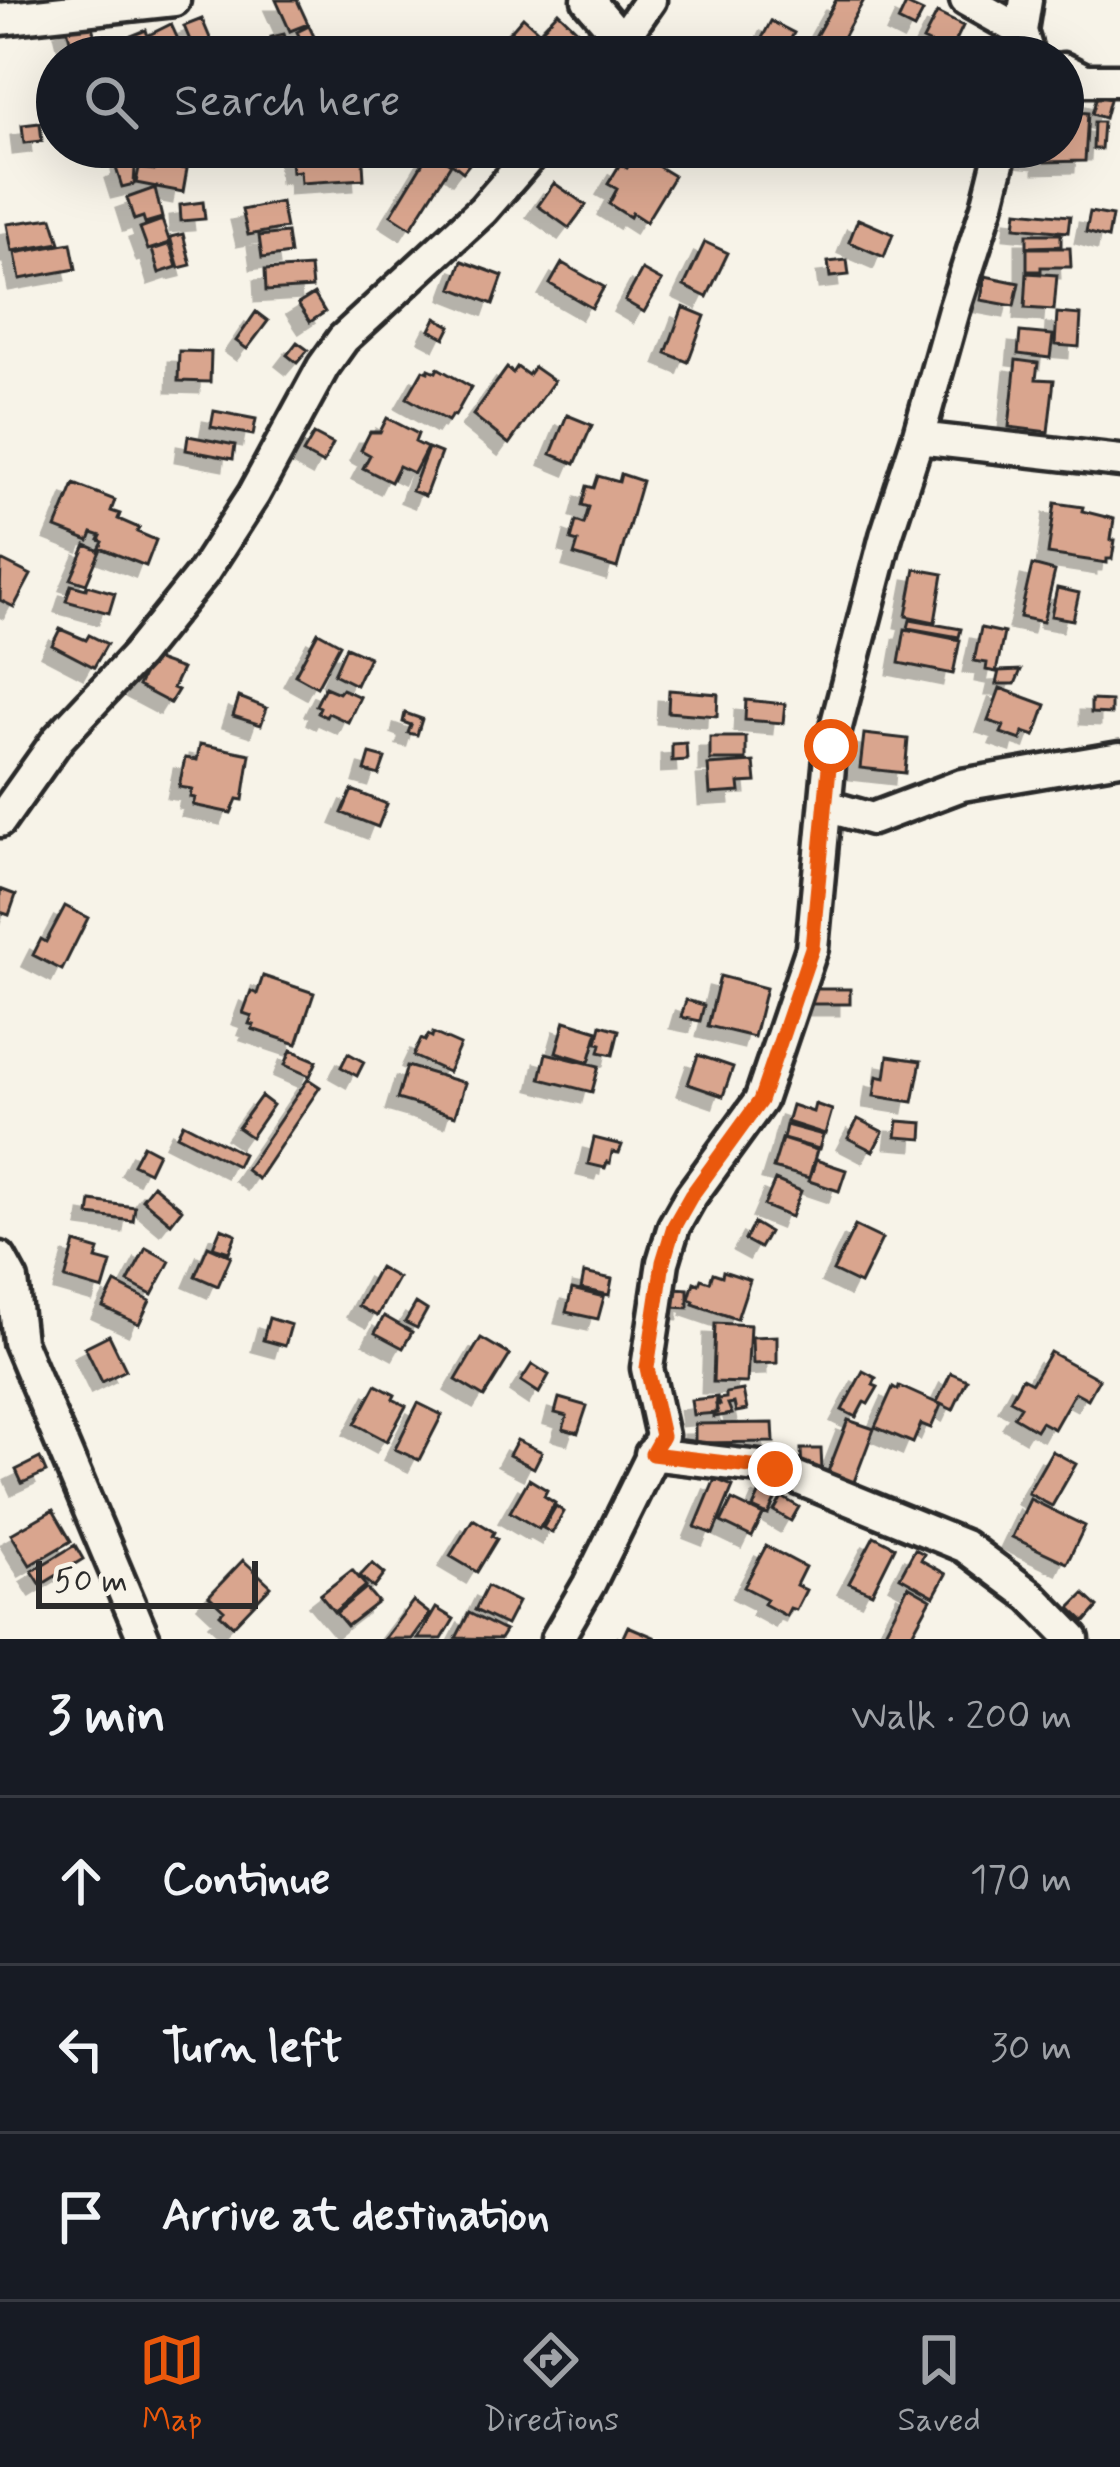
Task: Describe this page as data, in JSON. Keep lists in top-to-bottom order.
{
  "scale_bar": "50 m",
  "page": {
    "search": "Search here",
    "scale": "50 m",
    "heading": ["3 min", "Walk · 200 m"],
    "list": [
      ["Continue", "170 m"],
      ["Turn left", "30 m"],
      "Arrive at destination"
    ],
    "nav": ["Map", "Directions", "Saved"]
  }
}
